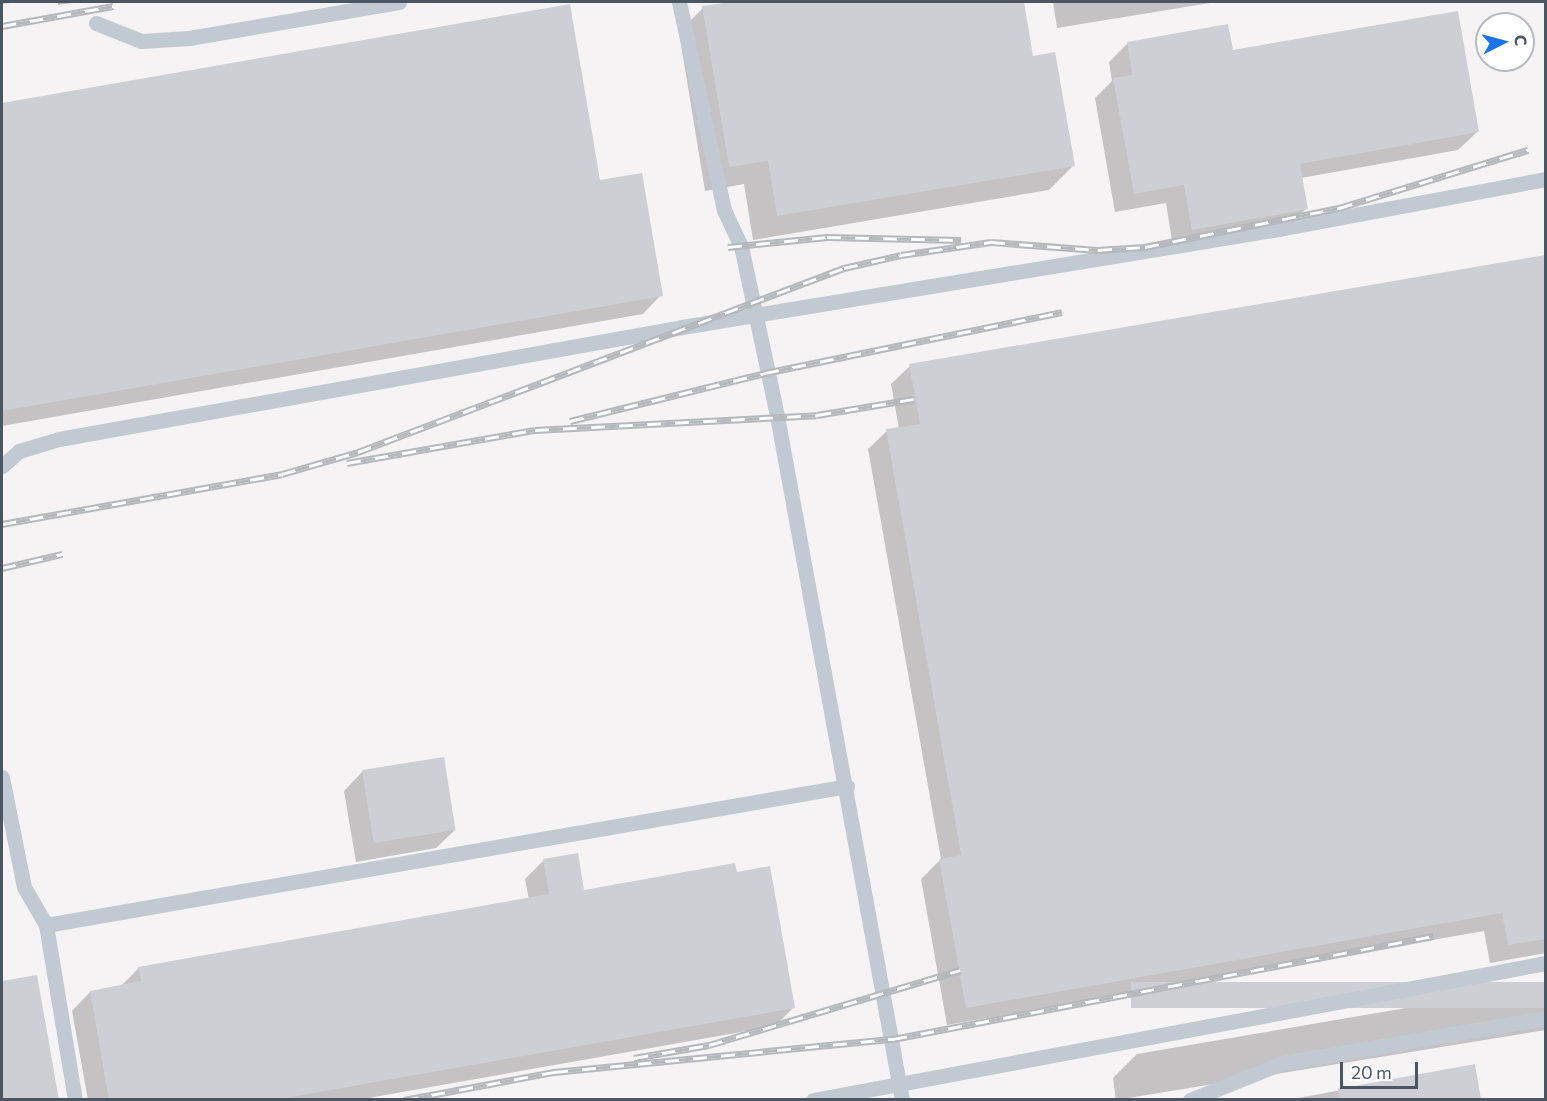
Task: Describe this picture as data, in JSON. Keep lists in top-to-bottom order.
{
  "scale_bar": "20 m",
  "north": "right"
}
